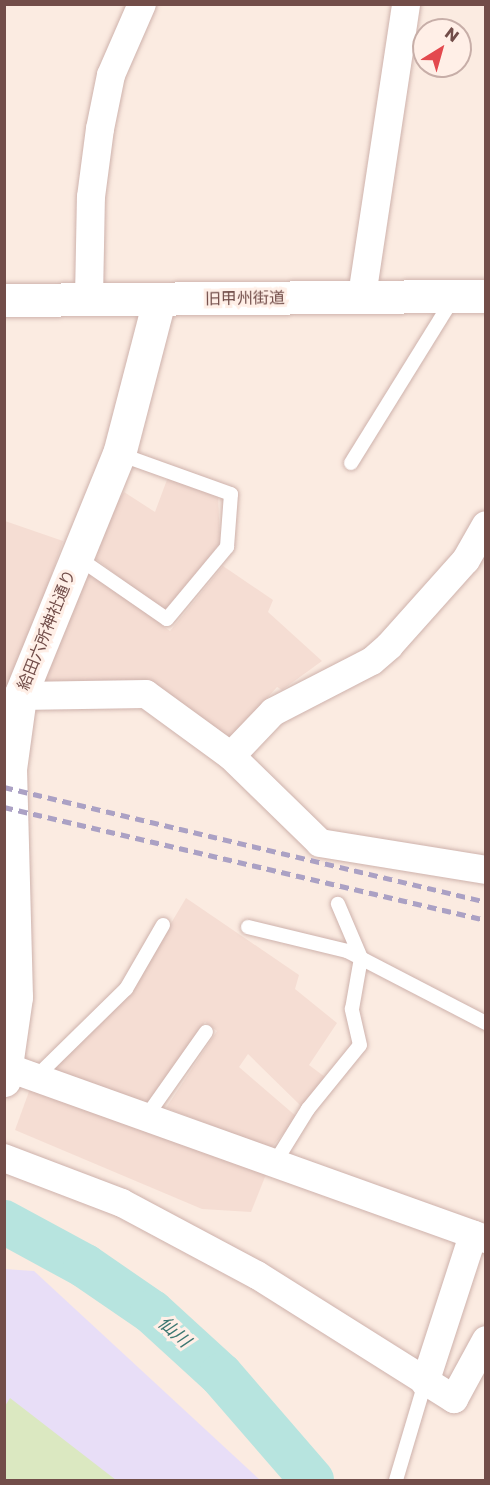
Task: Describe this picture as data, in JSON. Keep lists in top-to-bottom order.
{
  "streets": {
    "street": ["旧甲州街道", "給田六所神社通り"]
  },
  "crossings": [
    ["旧甲州街道", "給田六所神社通り"]
  ],
  "water": ["仙川"],
  "north": "top right"
}
